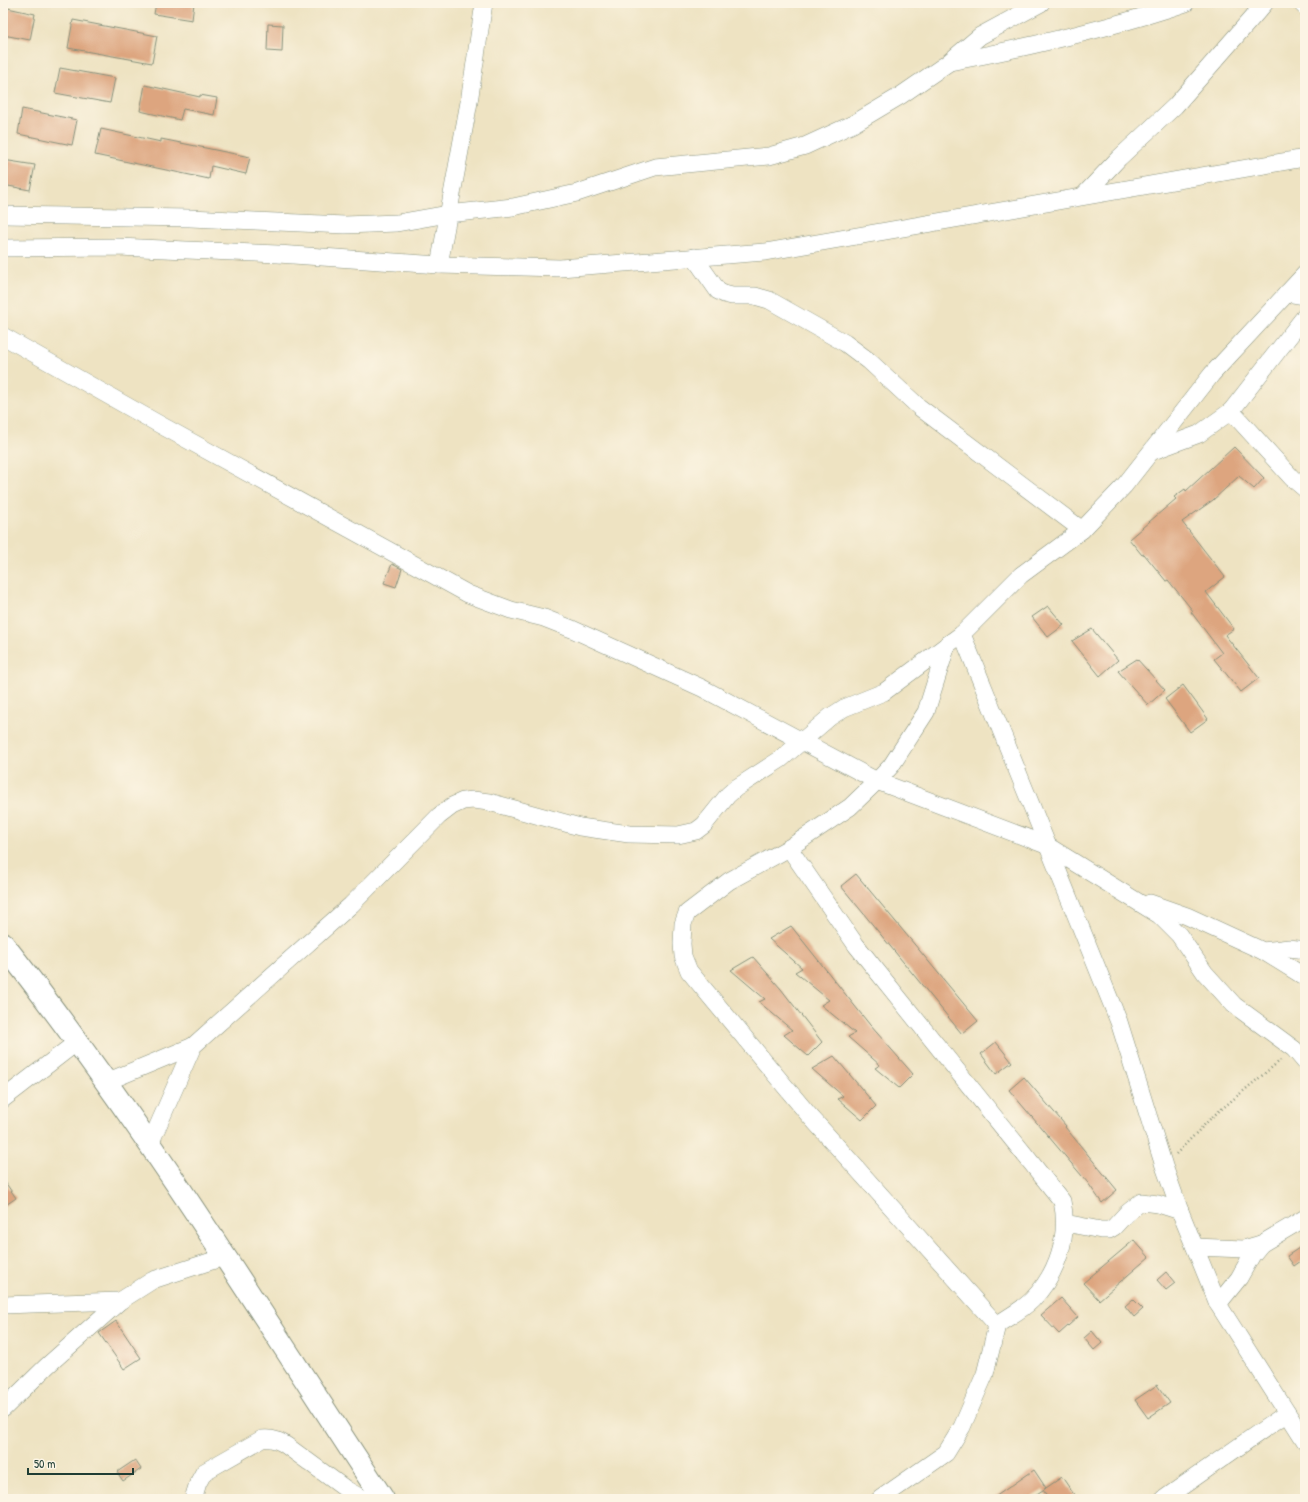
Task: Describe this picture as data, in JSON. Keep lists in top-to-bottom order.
{
  "scale_bar": "50 m"
}
